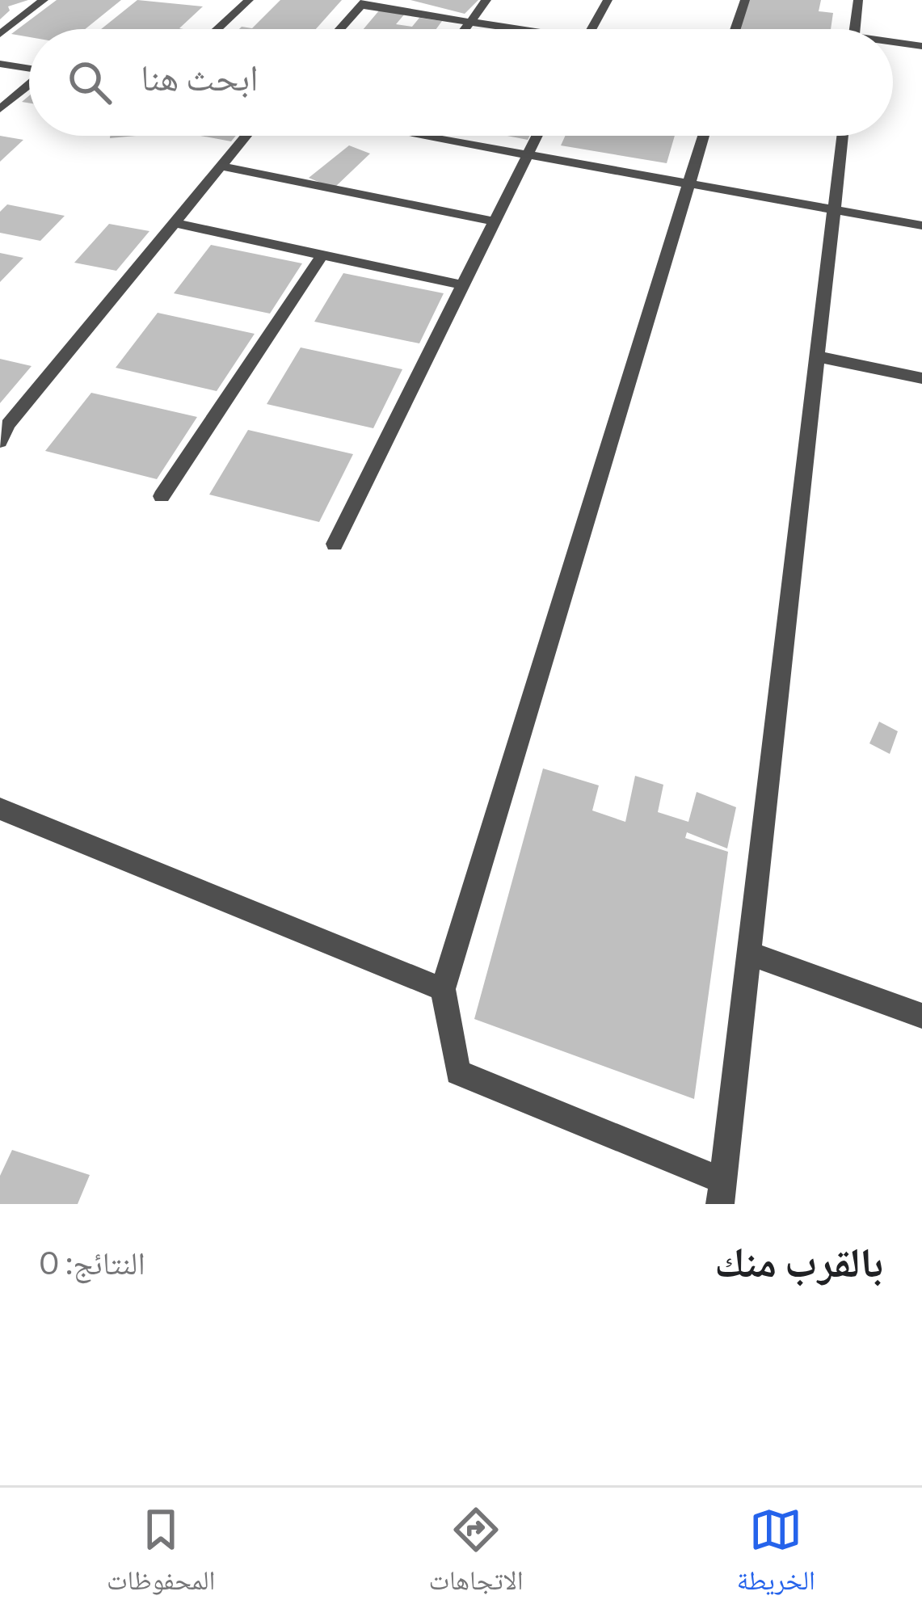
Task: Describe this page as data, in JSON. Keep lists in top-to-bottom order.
{
  "page": {
    "search": "ابحث هنا",
    "heading": ["بالقرب منك", "النتائج: 0"],
    "nav": ["الخريطة", "الاتجاهات", "المحفوظات"]
  }
}
